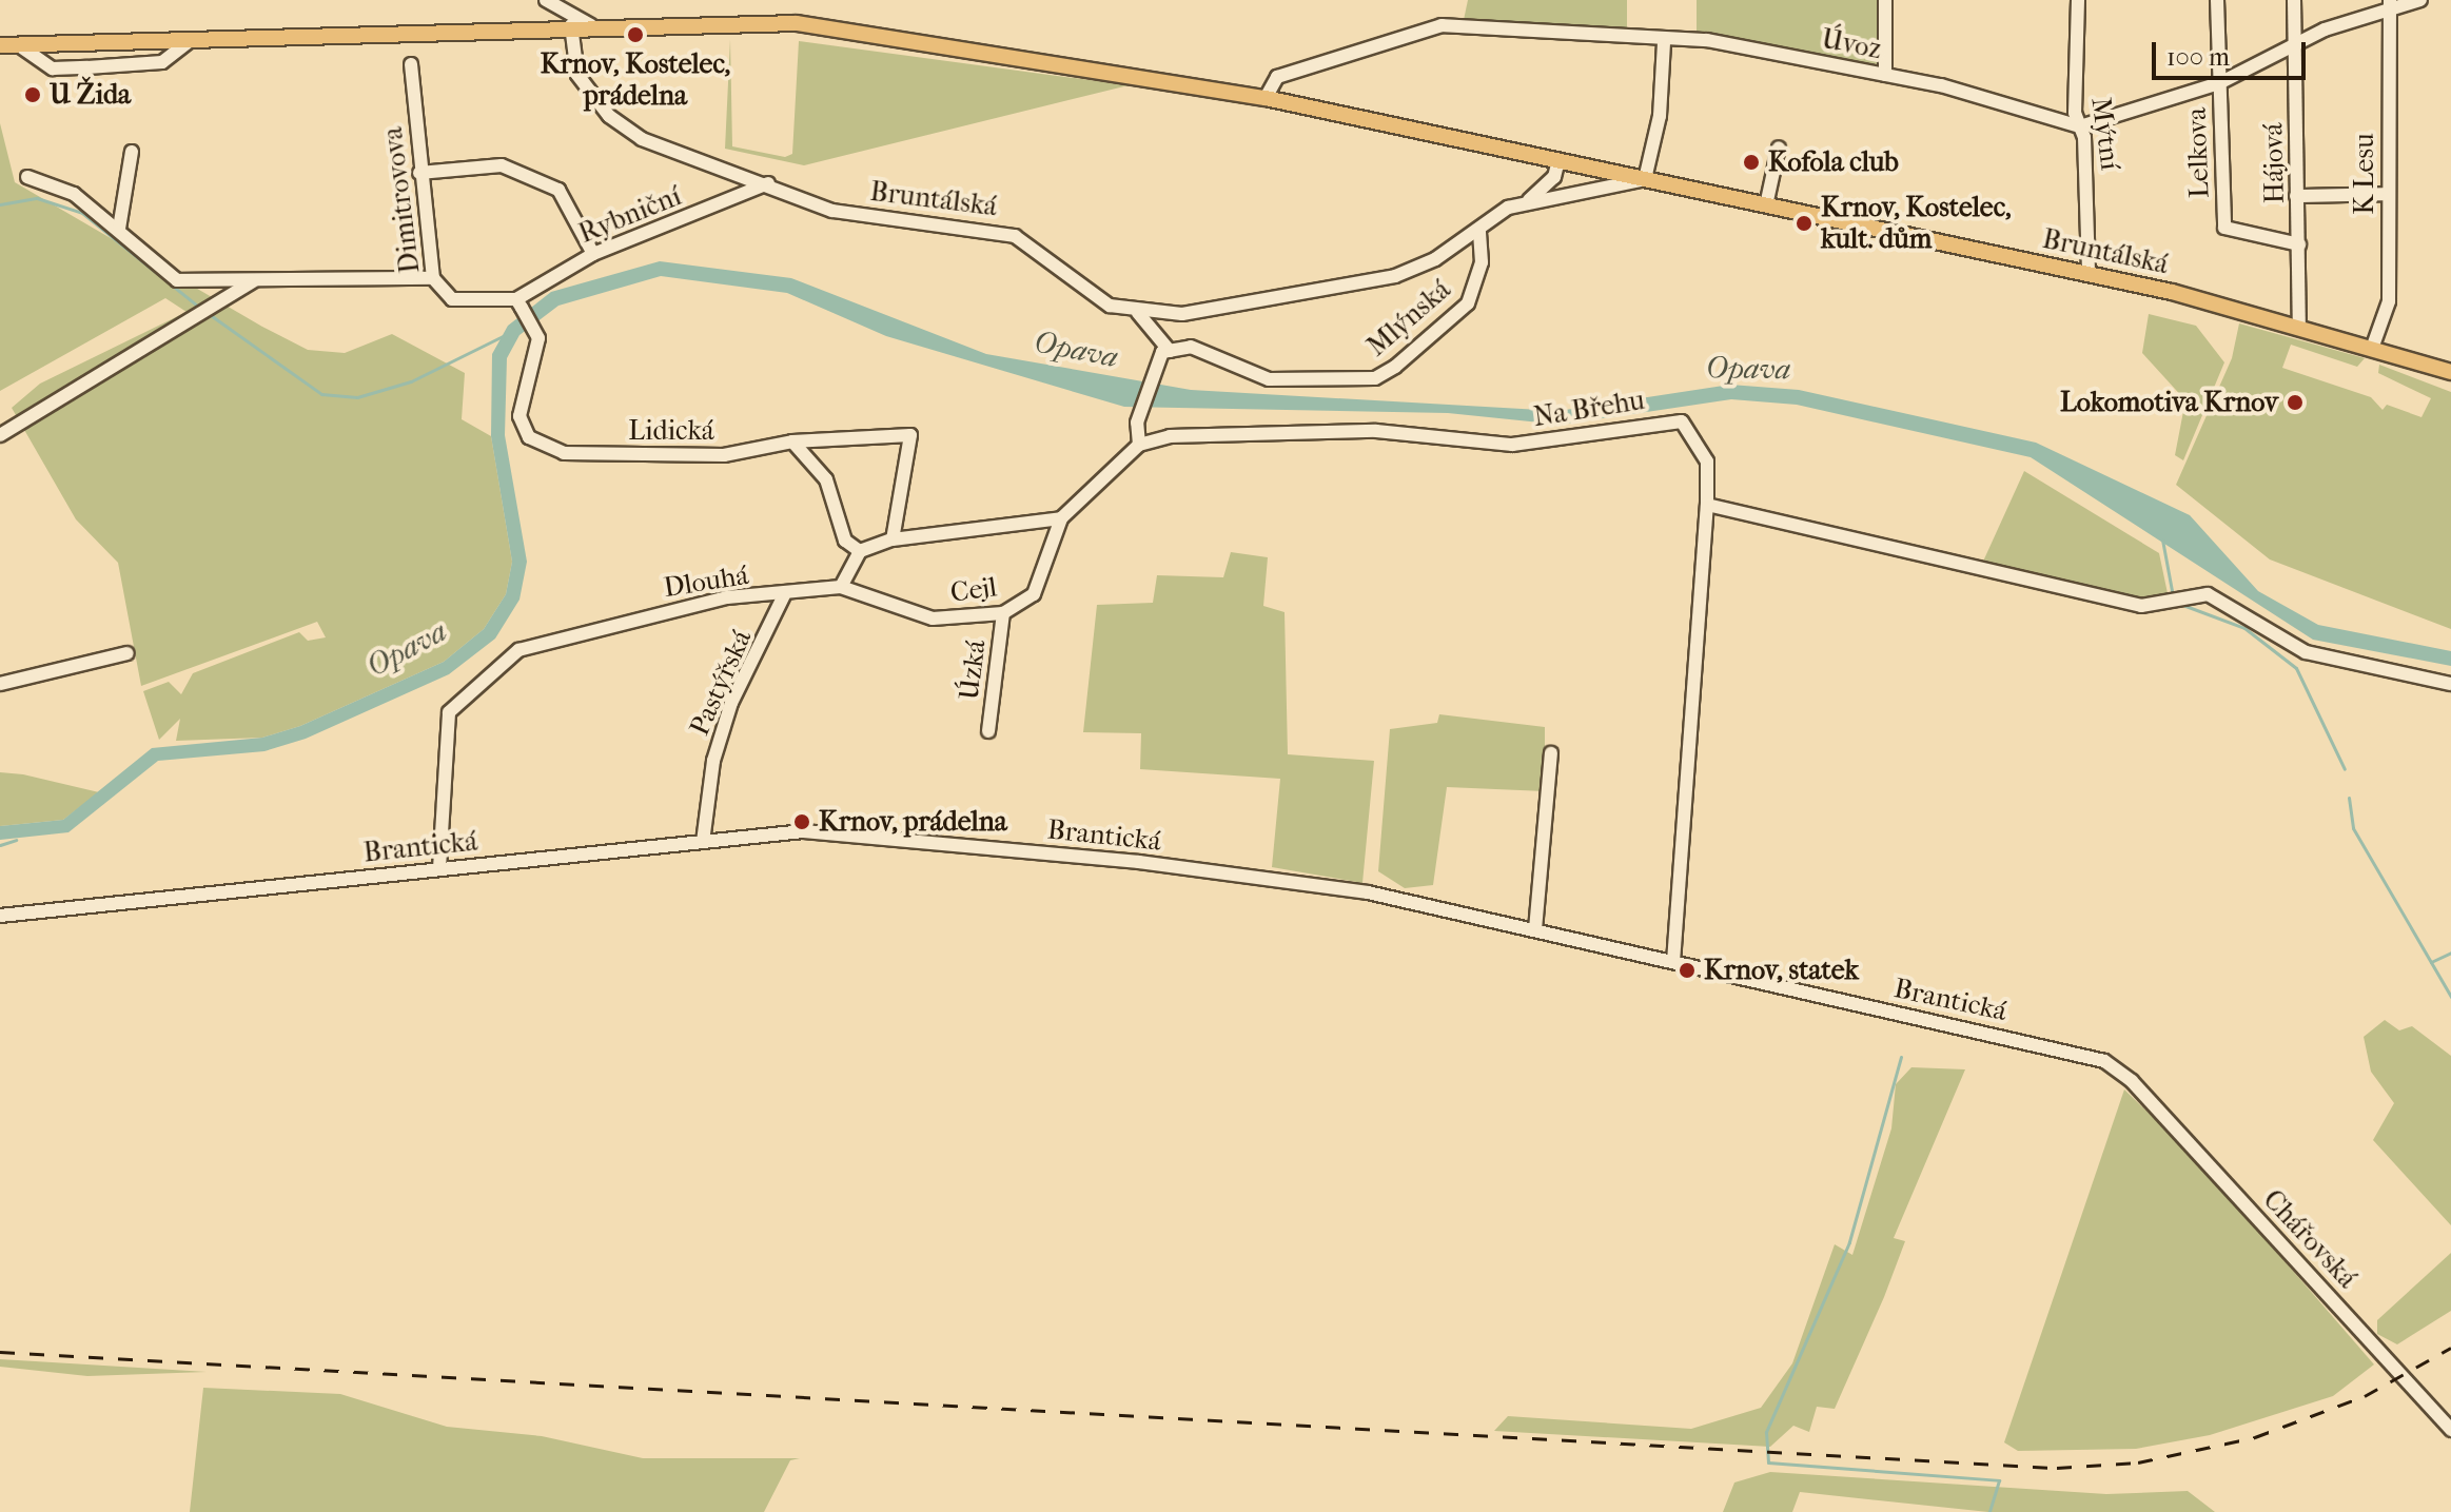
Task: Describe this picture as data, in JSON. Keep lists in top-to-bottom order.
{
  "streets": {
    "main road": ["Bruntálská"],
    "street": [
      "Úvoz",
      "Mýtní",
      "Lelkova",
      "Hájová",
      "K Lesu",
      "Dimitrovova",
      "Rybniční",
      "Mlýnská",
      "Na Břehu",
      "Lidická",
      "Dlouhá",
      "Cejl",
      "Úzká",
      "Pastýřská",
      "Brantická",
      "Chářovská"
    ]
  },
  "crossings": [
    ["Úvoz", "Mýtní"],
    ["Úvoz", "Bruntálská"],
    ["Mýtní", "Bruntálská"],
    ["Lelkova", "Hájová"],
    ["Hájová", "Bruntálská"],
    ["K Lesu", "Bruntálská"],
    ["Bruntálská", "Rybniční"],
    ["Bruntálská", "Mlýnská"],
    ["Dimitrovova", "Rybniční"],
    ["Dimitrovova", "Lidická"],
    ["Rybniční", "Lidická"],
    ["Dlouhá", "Cejl"],
    ["Dlouhá", "Pastýřská"],
    ["Dlouhá", "Brantická"],
    ["Cejl", "Úzká"],
    ["Pastýřská", "Brantická"],
    ["Brantická", "Chářovská"]
  ],
  "water": ["Opava"],
  "places": [
    "Krnov, Kostelec, prádelna",
    "U Žida",
    "Kofola club",
    "Krnov, Kostelec, kult. dům",
    "Lokomotiva Krnov",
    "Krnov, prádelna",
    "Krnov, statek"
  ],
  "scale_bar": "100 m"
}
